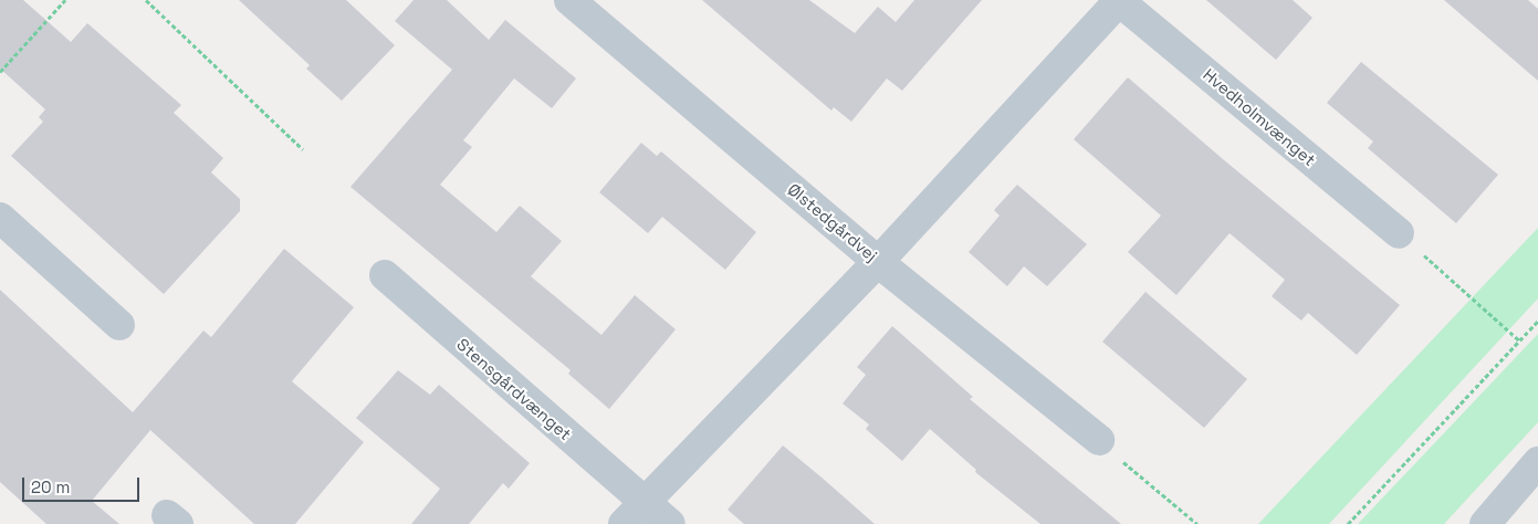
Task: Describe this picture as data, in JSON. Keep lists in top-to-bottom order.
{
  "streets": {
    "street": ["Hvedholmvænget", "Ølstedgårdvej", "Stensgårdvænget"]
  },
  "crossings": [
    ["Hvedholmvænget", "Ølstedgårdvej"]
  ],
  "scale_bar": "20 m"
}
